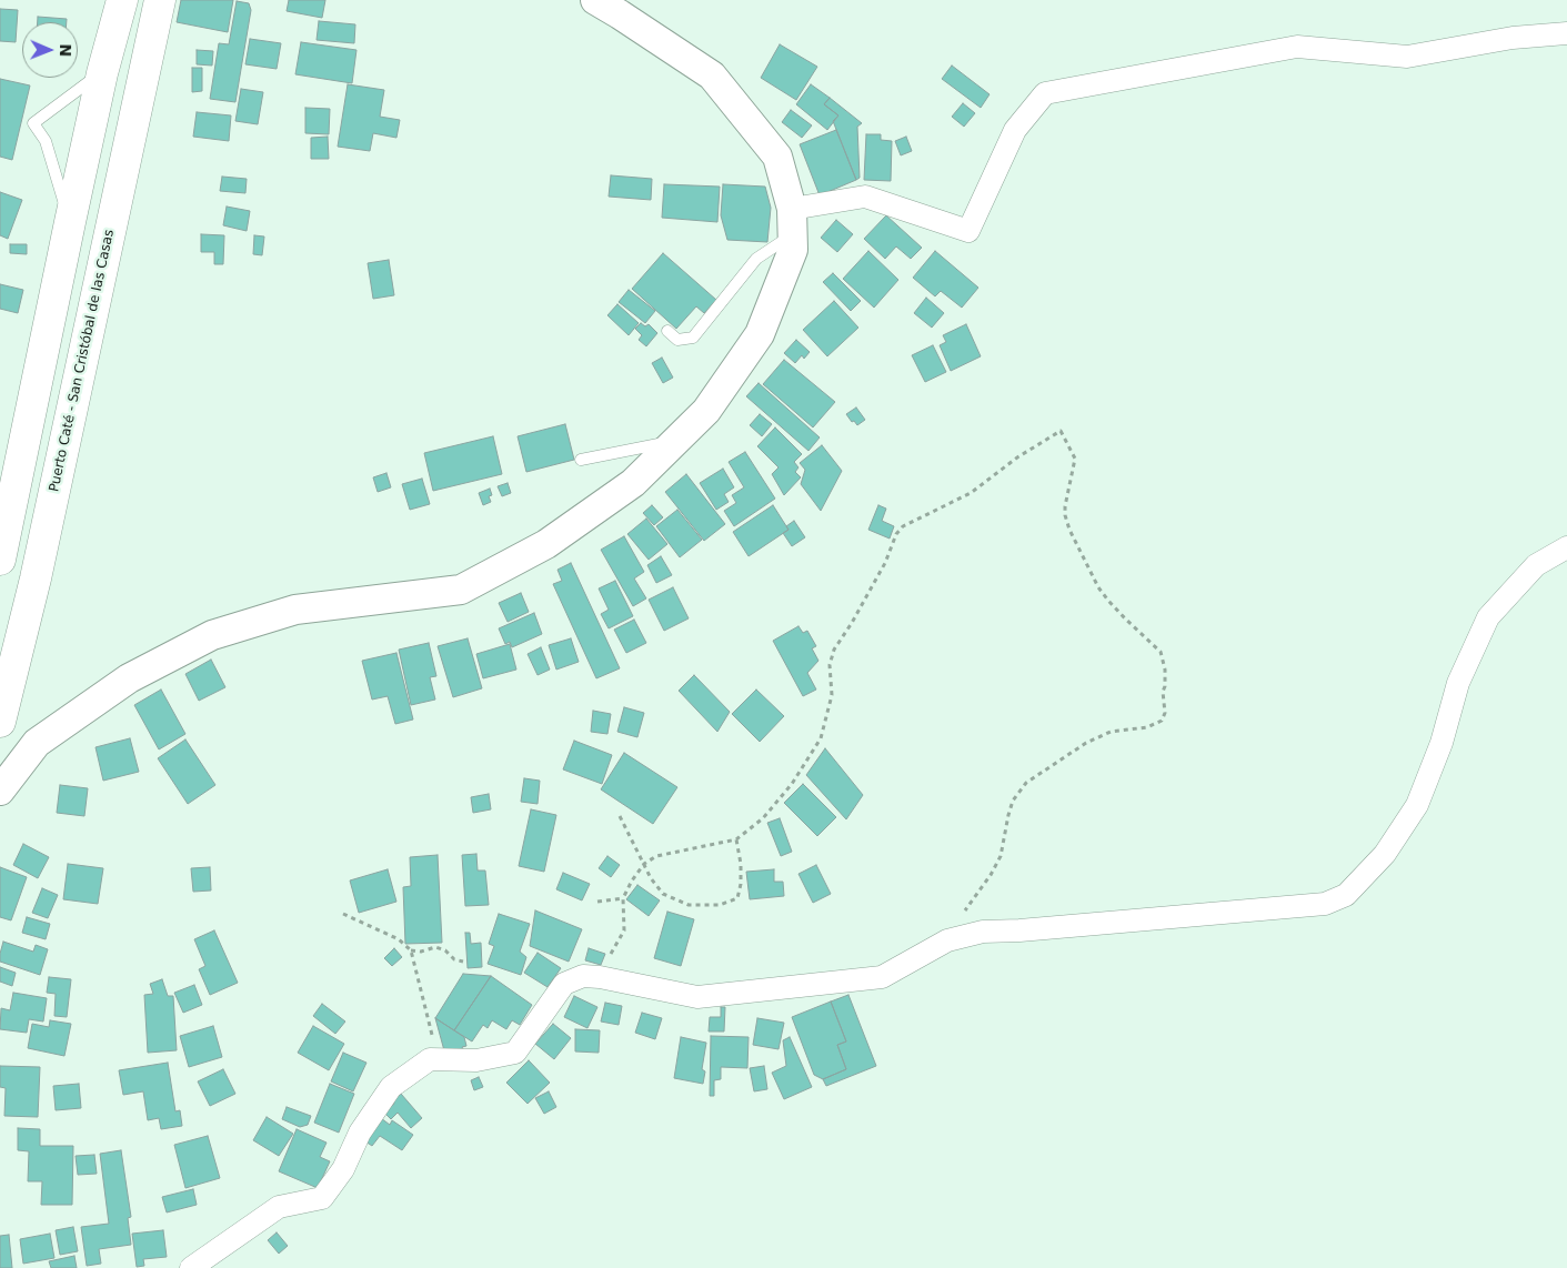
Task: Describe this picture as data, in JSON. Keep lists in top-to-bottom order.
{
  "streets": {
    "main road": ["Puerto Caté - San Cristóbal de las Casas"]
  },
  "north": "right"
}
